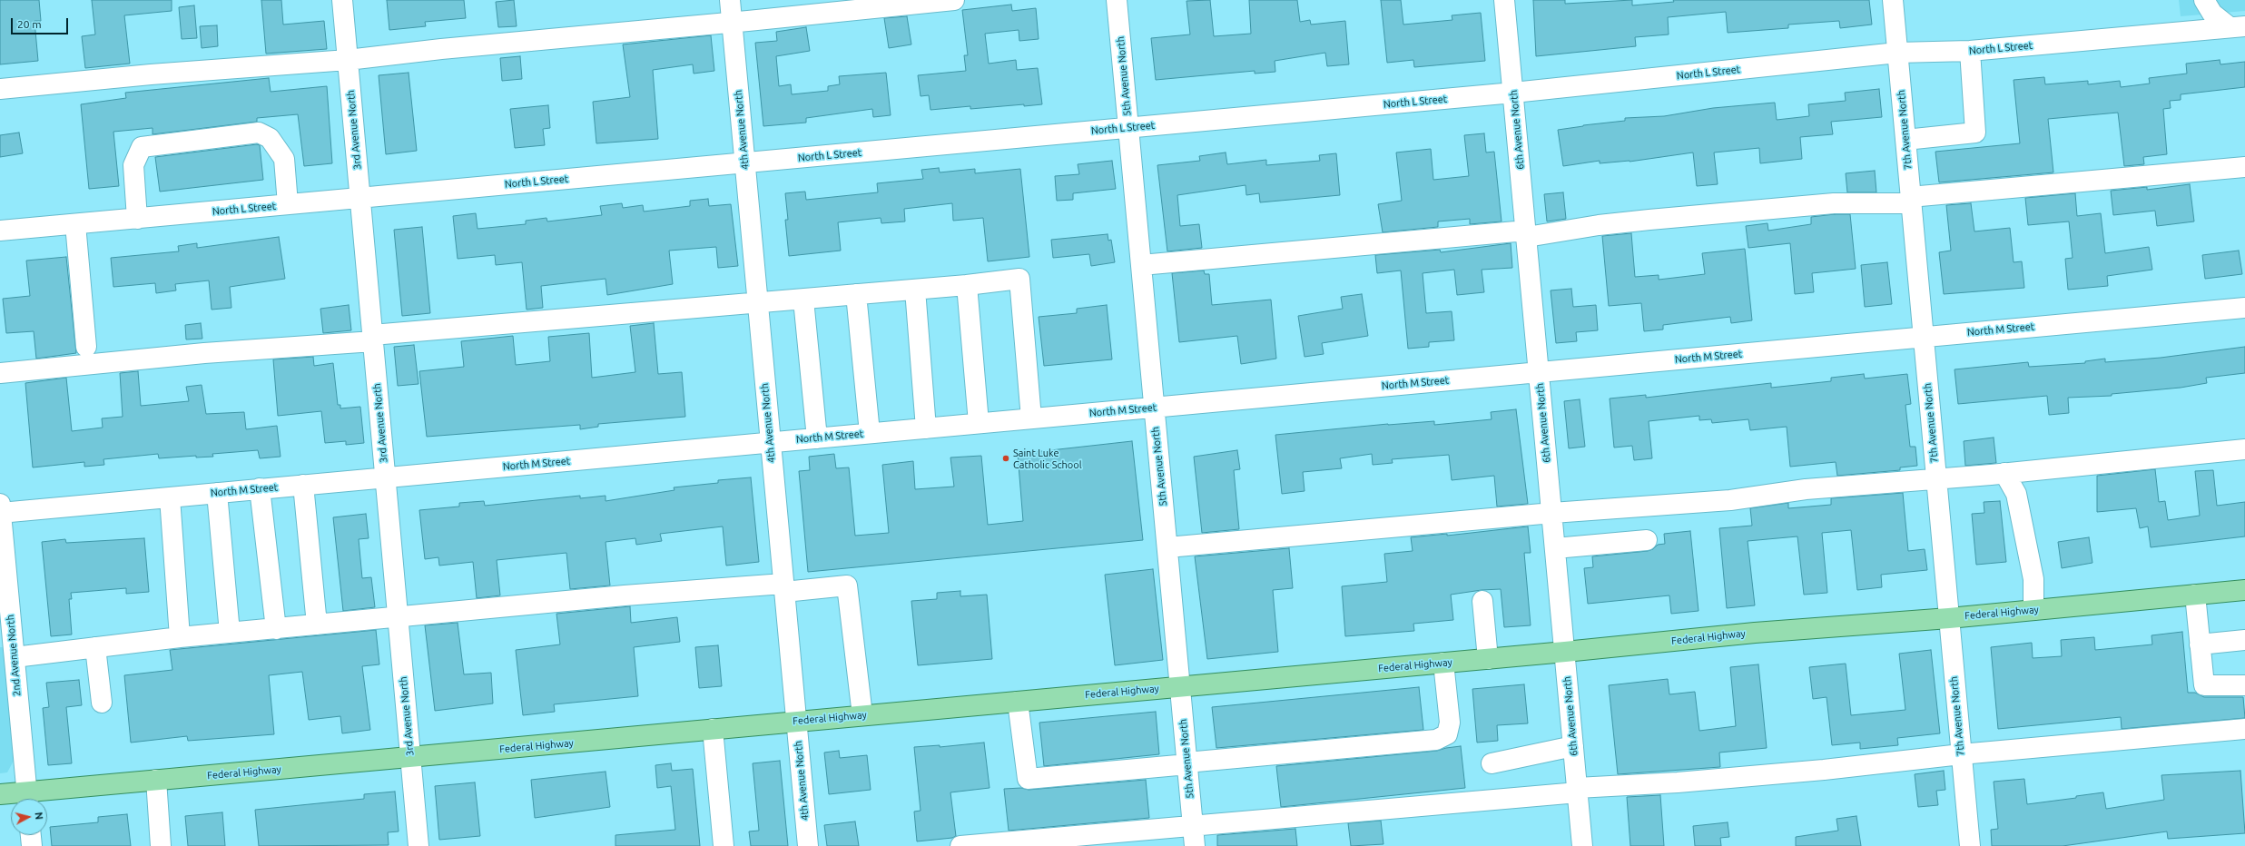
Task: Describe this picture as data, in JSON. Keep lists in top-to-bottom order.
{
  "streets": {
    "main road": ["Federal Highway"],
    "street": [
      "North L Street",
      "5th Avenue North",
      "3rd Avenue North",
      "4th Avenue North",
      "6th Avenue North",
      "7th Avenue North",
      "North M Street",
      "2nd Avenue North"
    ]
  },
  "crossings": [
    ["North L Street", "5th Avenue North"],
    ["North L Street", "3rd Avenue North"],
    ["North L Street", "4th Avenue North"],
    ["North L Street", "6th Avenue North"],
    ["North L Street", "7th Avenue North"],
    ["5th Avenue North", "North M Street"],
    ["5th Avenue North", "Federal Highway"],
    ["3rd Avenue North", "North M Street"],
    ["3rd Avenue North", "Federal Highway"],
    ["4th Avenue North", "North M Street"],
    ["4th Avenue North", "Federal Highway"],
    ["6th Avenue North", "North M Street"],
    ["6th Avenue North", "Federal Highway"],
    ["7th Avenue North", "North M Street"],
    ["7th Avenue North", "Federal Highway"],
    ["North M Street", "2nd Avenue North"],
    ["Federal Highway", "2nd Avenue North"]
  ],
  "places": ["Saint Luke Catholic School"],
  "scale_bar": "20 m",
  "north": "right"
}
